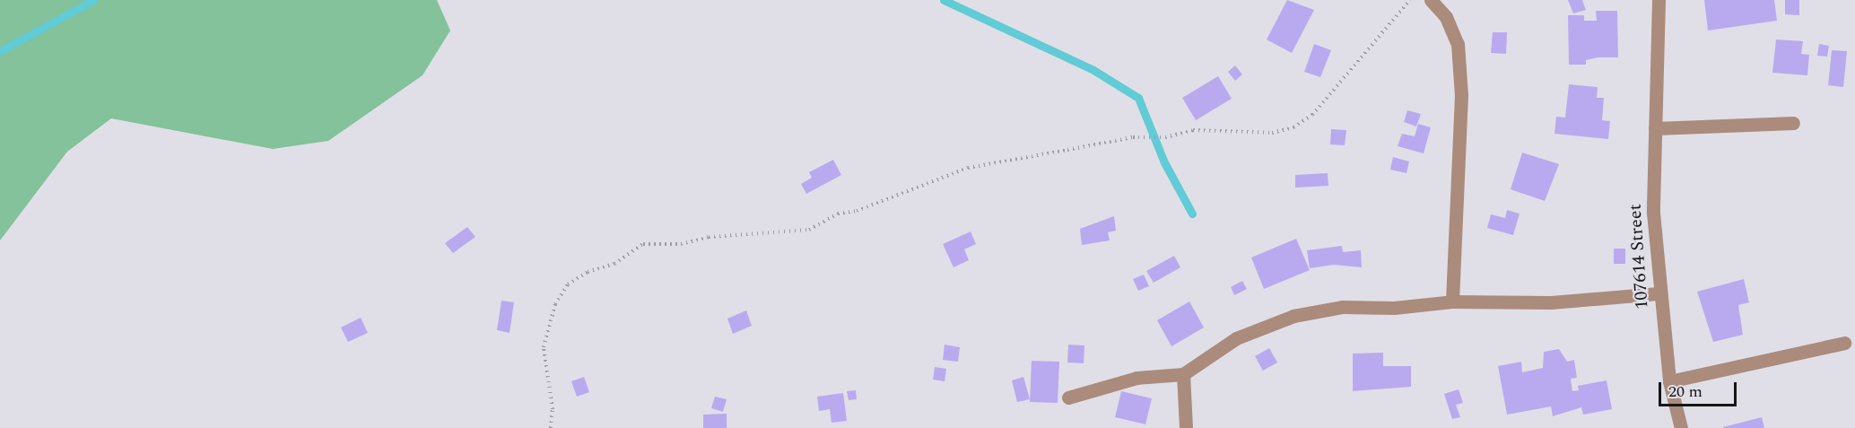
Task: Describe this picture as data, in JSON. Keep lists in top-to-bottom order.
{
  "streets": {
    "street": ["107614 Street"]
  },
  "scale_bar": "20 m"
}
